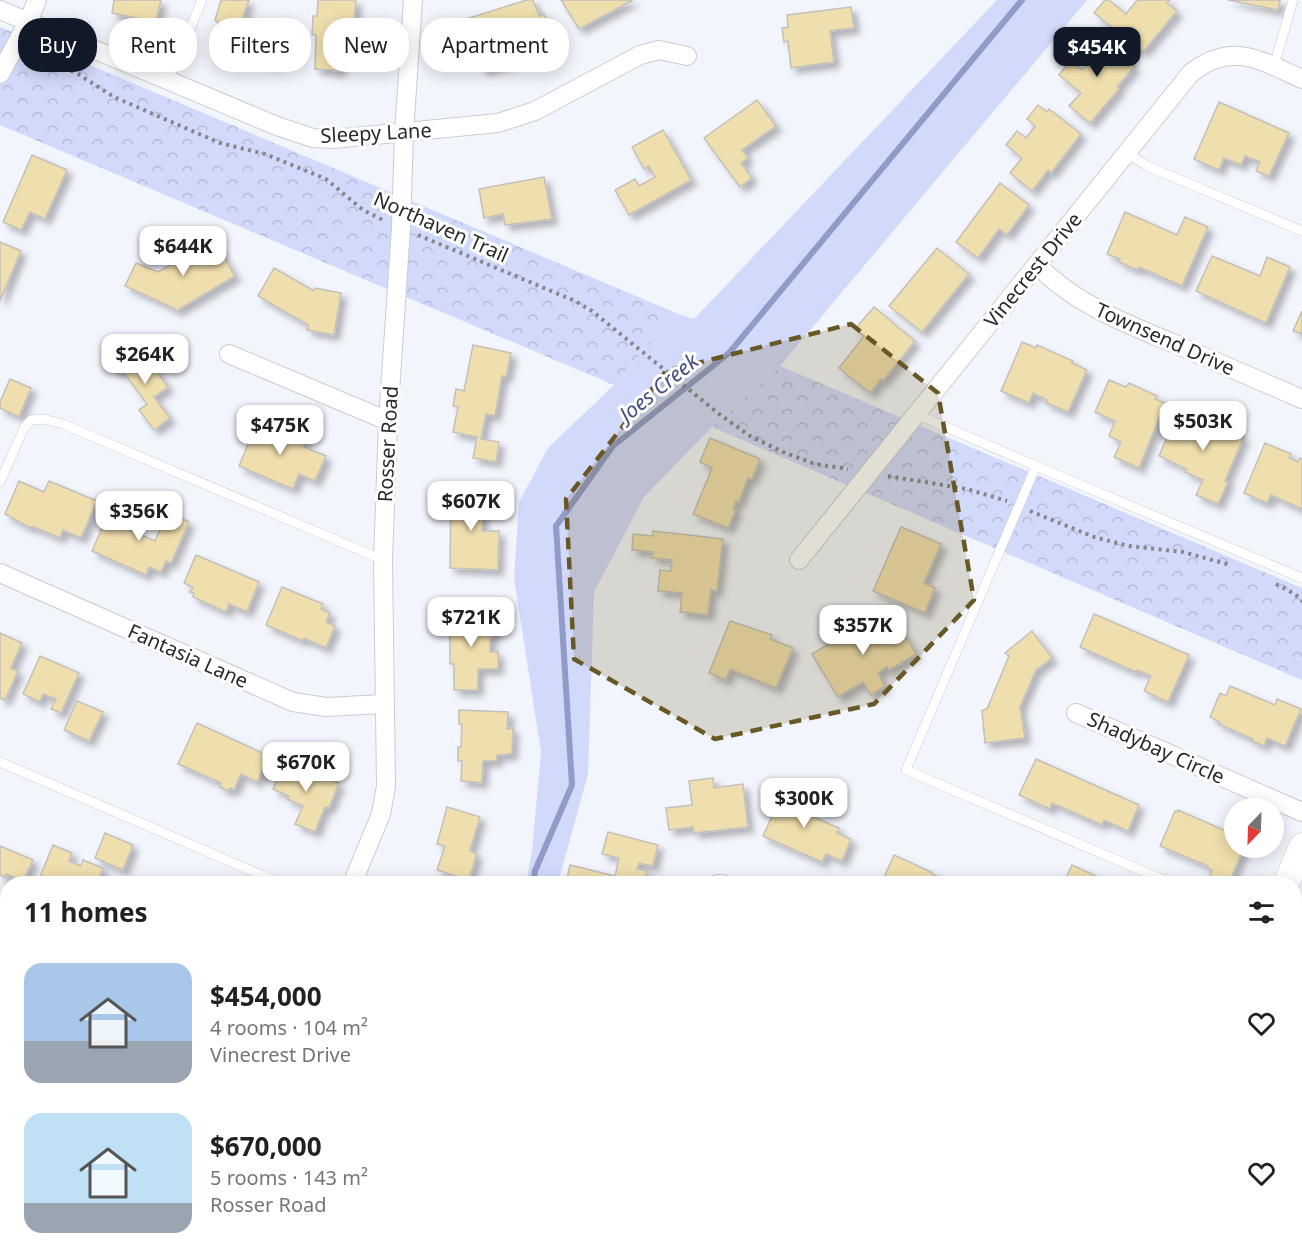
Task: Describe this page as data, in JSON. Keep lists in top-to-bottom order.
{
  "streets": {
    "street": [
      "Sleepy Lane",
      "Vinecrest Drive",
      "Townsend Drive",
      "Rosser Road",
      "Fantasia Lane",
      "Shadybay Circle"
    ],
    "path": ["Northaven Trail"]
  },
  "crossings": [
    ["Sleepy Lane", "Rosser Road"],
    ["Northaven Trail", "Rosser Road"],
    ["Vinecrest Drive", "Townsend Drive"],
    ["Rosser Road", "Fantasia Lane"]
  ],
  "water": ["Joes Creek"],
  "north": "bottom left",
  "page": {
    "chip": [
      "Buy",
      "Rent",
      "Filters",
      "New",
      "Apartment"
    ],
    "price": [
      "$454K",
      "$644K",
      "$264K",
      "$503K",
      "$475K",
      "$607K",
      "$356K",
      "$721K",
      "$357K",
      "$670K",
      "$300K"
    ],
    "heading": "11 homes",
    "list": [
      {
        "name": "$454,000",
        "note": "4 rooms · 104 m² · Vinecrest Drive"
      },
      {
        "name": "$670,000",
        "note": "5 rooms · 143 m² · Rosser Road"
      }
    ]
  }
}
